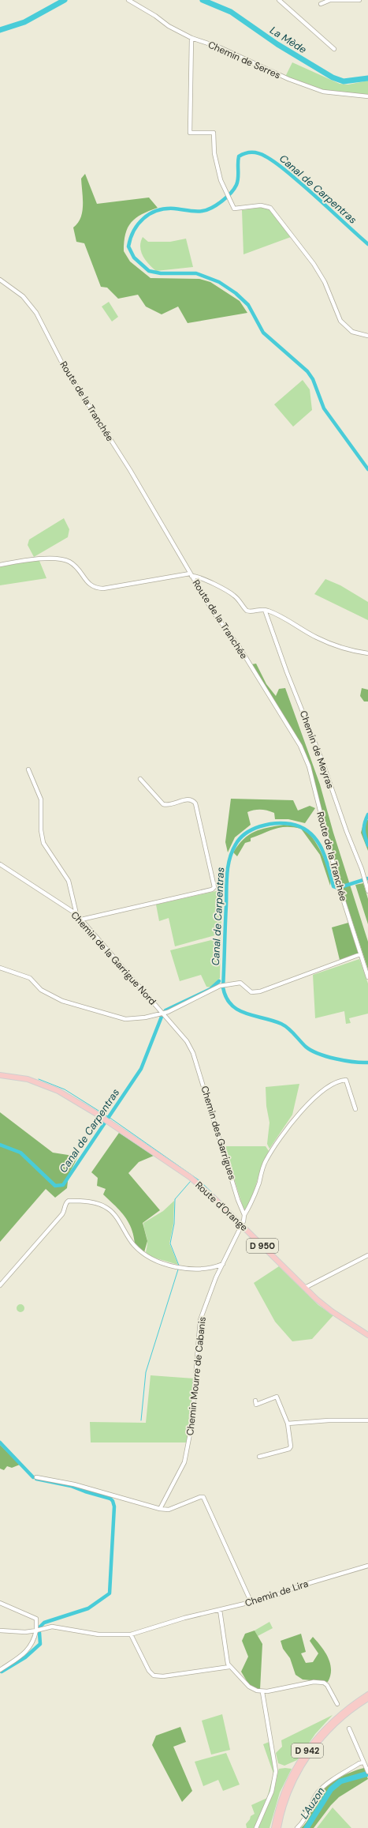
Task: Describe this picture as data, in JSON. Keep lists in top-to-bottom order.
{
  "streets": {
    "main road": ["Route d'Orange", "D 950", "D 942"],
    "street": [
      "Chemin de Serres",
      "Route de la Tranchée",
      "Chemin de Meyras",
      "Chemin de la Garrigue Nord",
      "Chemin des Garrigues",
      "Chemin Mourre de Cabanis",
      "Chemin de Lira"
    ]
  },
  "crossings": [
    ["Chemin de la Garrigue Nord", "Chemin des Garrigues"],
    ["Route d'Orange", "Chemin Mourre de Cabanis"]
  ],
  "water": ["La Mède", "Canal de Carpentras", "L'Auzon"]
}
